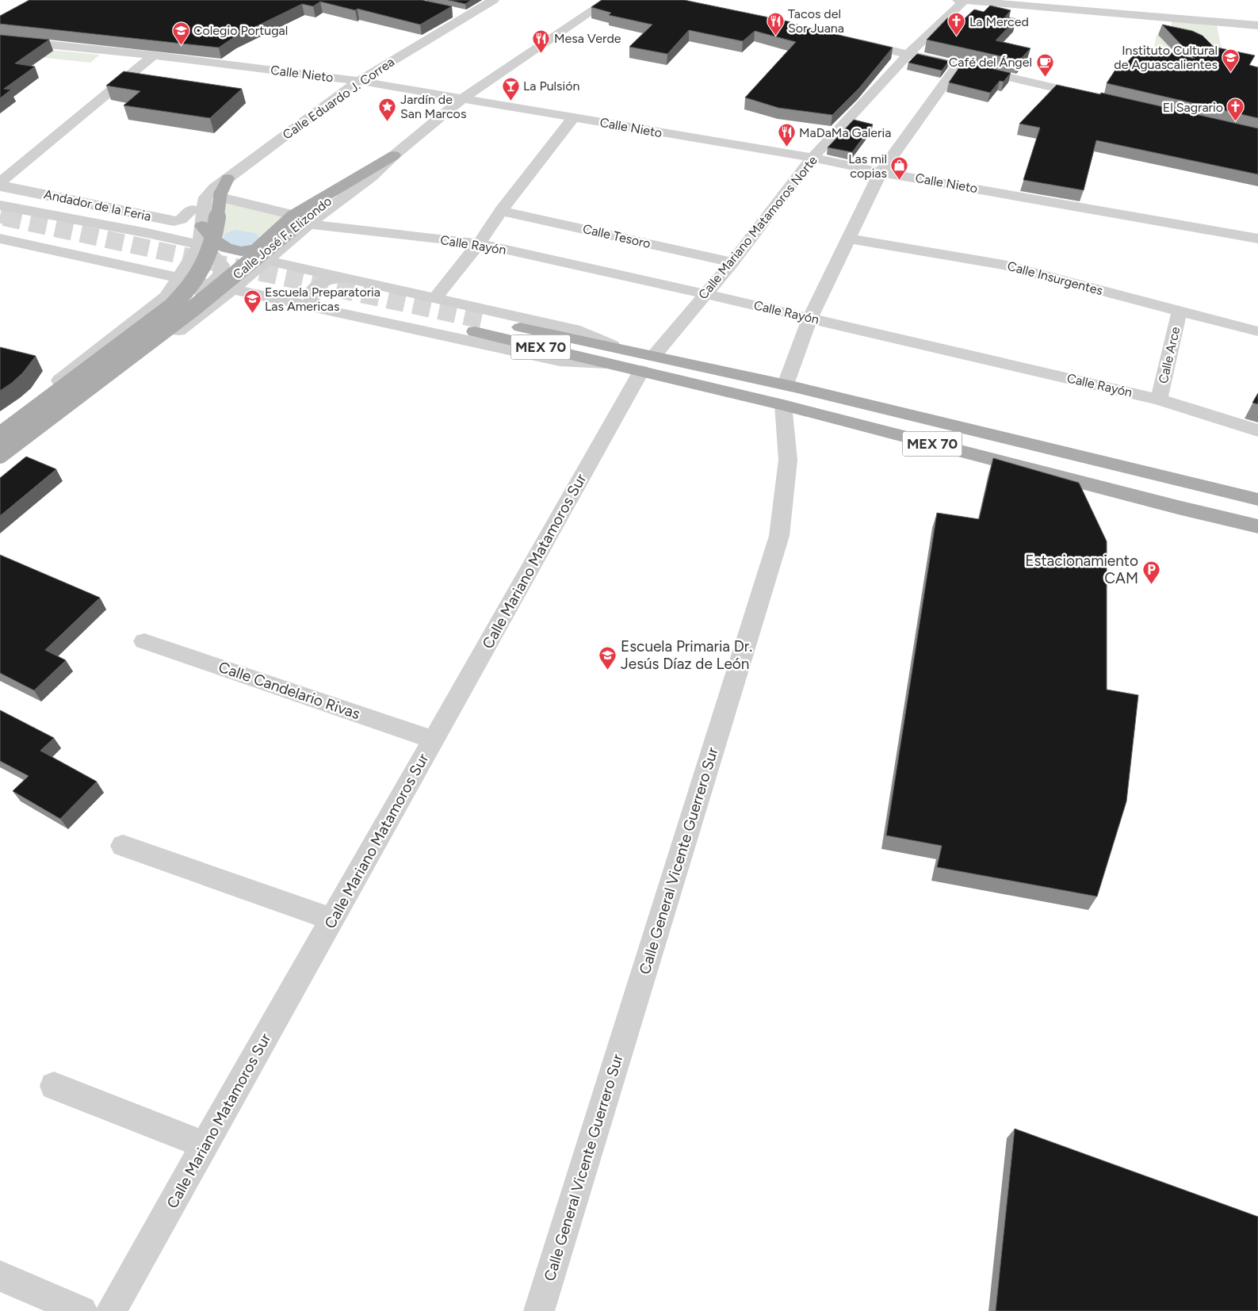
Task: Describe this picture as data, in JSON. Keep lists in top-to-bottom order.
{
  "streets": {
    "main road": ["Calle José F. Elizondo", "MEX 70"],
    "street": [
      "Calle Nieto",
      "Calle Eduardo J. Correa",
      "Andador de la Feria",
      "Calle Mariano Matamoros Norte",
      "Calle Tesoro",
      "Calle Rayón",
      "Calle Insurgentes",
      "Calle Arce",
      "Calle Mariano Matamoros Sur",
      "Calle Candelario Rivas",
      "Calle General Vicente Guerrero Sur"
    ]
  },
  "crossings": [
    ["Calle Nieto", "Calle Eduardo J. Correa"],
    ["Calle Nieto", "Calle Mariano Matamoros Norte"],
    ["Calle Nieto", "Calle José F. Elizondo"],
    ["Calle Nieto", "Calle General Vicente Guerrero Sur"],
    ["Calle Eduardo J. Correa", "MEX 70"],
    ["Calle Mariano Matamoros Norte", "Calle Tesoro"],
    ["Calle Mariano Matamoros Norte", "Calle Rayón"],
    ["Calle Mariano Matamoros Norte", "MEX 70"],
    ["Calle Mariano Matamoros Norte", "Calle Mariano Matamoros Sur"],
    ["Calle Rayón", "Calle Arce"],
    ["Calle Rayón", "Calle General Vicente Guerrero Sur"],
    ["Calle Insurgentes", "Calle Arce"],
    ["Calle Insurgentes", "Calle General Vicente Guerrero Sur"],
    ["MEX 70", "Calle Mariano Matamoros Sur"],
    ["MEX 70", "Calle General Vicente Guerrero Sur"],
    ["Calle Mariano Matamoros Sur", "Calle Candelario Rivas"]
  ],
  "places": {
    "restaurant": ["Tacos del Sor Juana", "Mesa Verde", "MaDaMa Galeria"],
    "church": ["La Merced", "El Sagrario"],
    "school or university": [
      "Colegio Portugal",
      "Instituto Cultural de Aguascalientes",
      "Escuela Preparatoria Las Americas",
      "Escuela Primaria Dr. Jesús Díaz de León"
    ],
    "cafe": ["Café del Ángel"],
    "bar": ["La Pulsión"],
    "place": ["Jardín de San Marcos"],
    "shop": ["Las mil copias"],
    "parking": ["Estacionamiento CAM"]
  }
}
